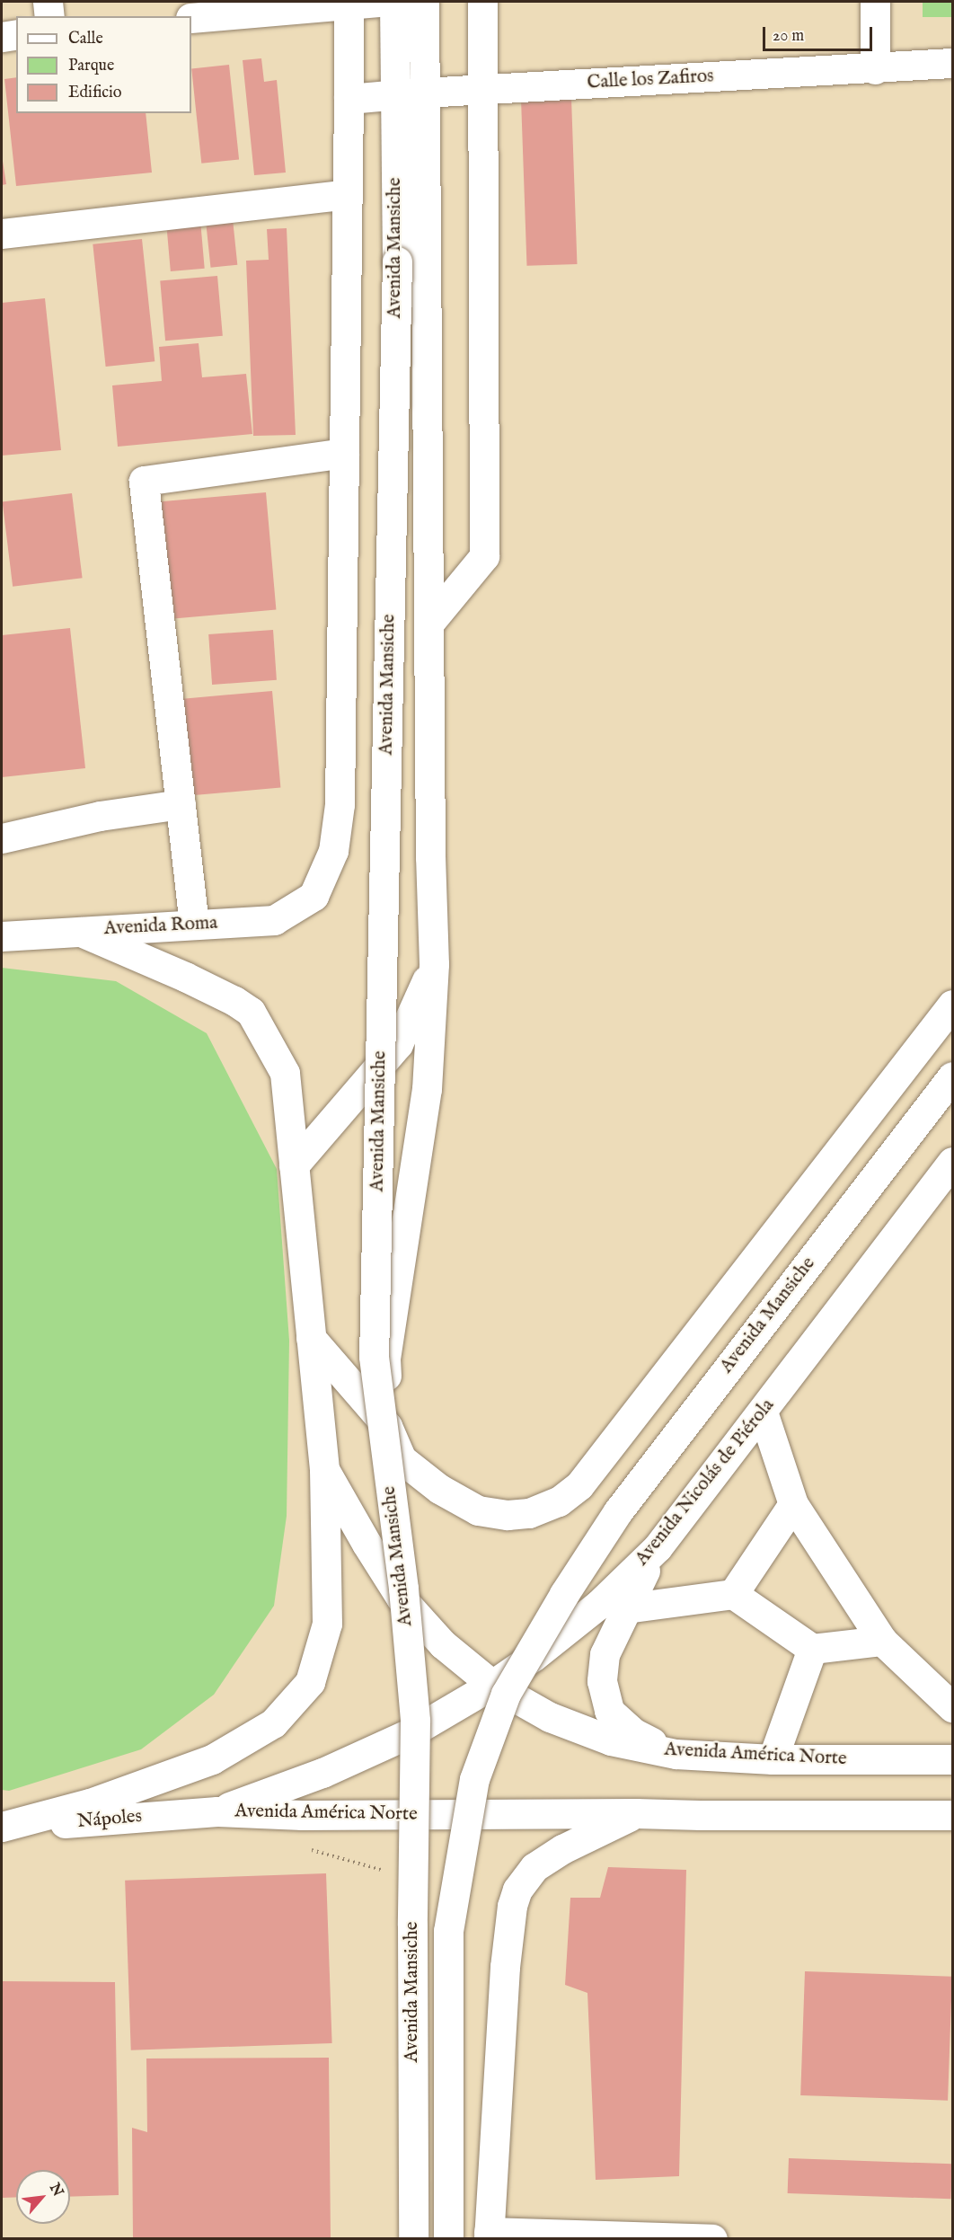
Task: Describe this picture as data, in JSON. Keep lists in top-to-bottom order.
{
  "streets": {
    "main road": [
      "Calle los Zafiros",
      "Avenida Mansiche",
      "Avenida Roma",
      "Avenida Nicolás de Piérola",
      "Avenida América Norte",
      "Nápoles"
    ]
  },
  "crossings": [
    ["Calle los Zafiros", "Avenida Mansiche"],
    ["Avenida Nicolás de Piérola", "Avenida América Norte"],
    ["Avenida Nicolás de Piérola", "Nápoles"],
    ["Avenida América Norte", "Nápoles"]
  ],
  "legend": ["Calle", "Parque", "Edificio"],
  "scale_bar": "20 m",
  "north": "top right"
}
